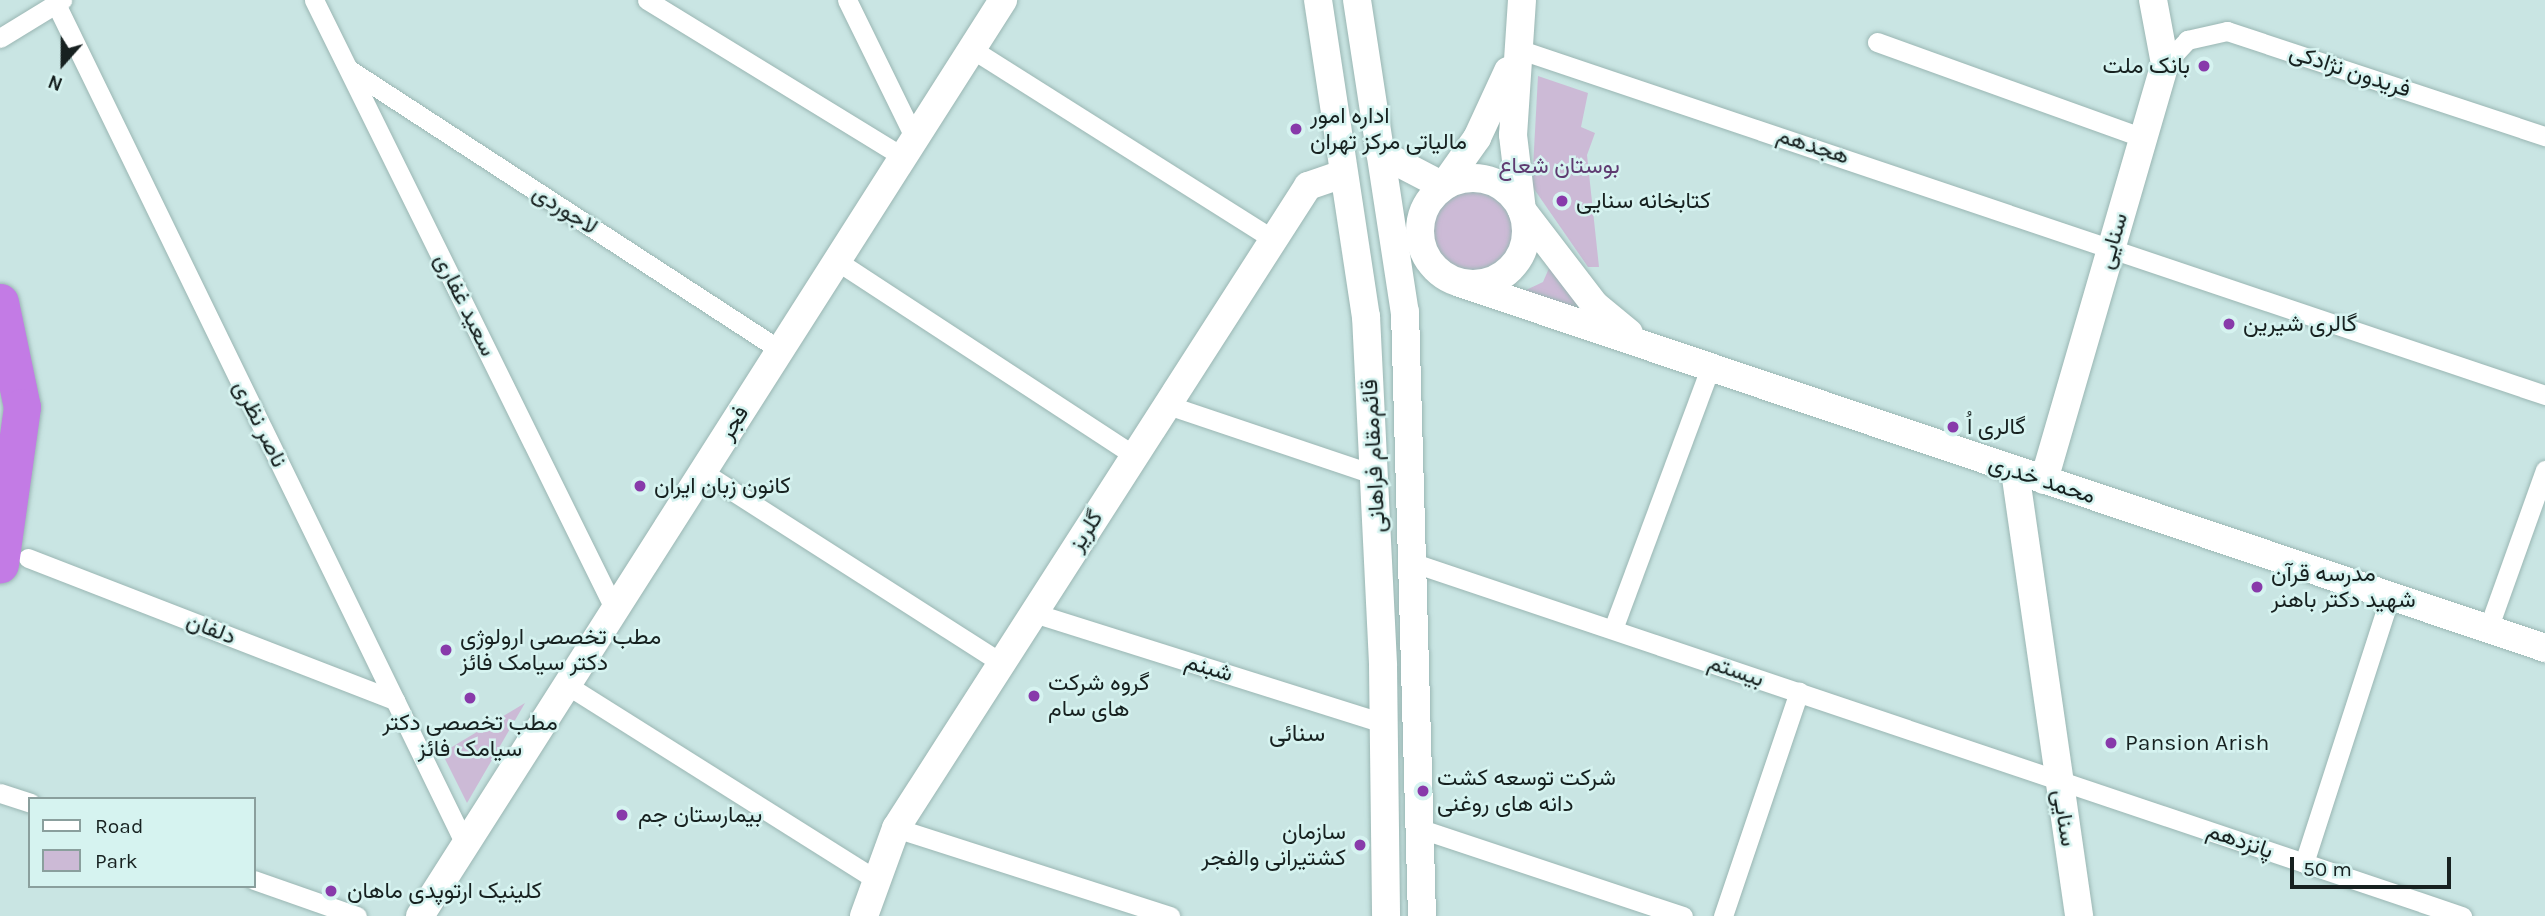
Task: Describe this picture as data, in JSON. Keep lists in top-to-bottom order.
{
  "streets": {
    "street": [
      "فریدون نژادکی",
      "هجدهم",
      "لاجوردی",
      "سنایی",
      "سعید غفاری",
      "فجر",
      "ناصر نظری",
      "قائم‌مقام فراهانی",
      "محمد خدری",
      "گلریز",
      "دلفان",
      "شبنم",
      "بیستم",
      "پانزدهم"
    ]
  },
  "crossings": [
    ["فریدون نژادکی", "سنایی"],
    ["هجدهم", "سنایی"],
    ["لاجوردی", "سعید غفاری"],
    ["لاجوردی", "فجر"],
    ["سنایی", "محمد خدری"],
    ["سنایی", "بیستم"],
    ["سنایی", "پانزدهم"],
    ["سعید غفاری", "فجر"],
    ["فجر", "ناصر نظری"],
    ["ناصر نظری", "دلفان"],
    ["قائم‌مقام فراهانی", "محمد خدری"],
    ["قائم‌مقام فراهانی", "گلریز"],
    ["قائم‌مقام فراهانی", "شبنم"],
    ["قائم‌مقام فراهانی", "بیستم"],
    ["گلریز", "شبنم"],
    ["بیستم", "پانزدهم"]
  ],
  "districts": ["سنائی"],
  "parks": ["بوستان شعاع"],
  "places": [
    "بانک ملت",
    "اداره امور مالیاتی مرکز تهران",
    "كتابخانه سنایی",
    "گالری شیرین",
    "گالری اُ",
    "کانون زبان ایران",
    "مدرسه قرآن شهید دکتر باهنر",
    "مطب تخصصی ارولوژی دکتر سیامک فائز",
    "گروه شرکت های سام",
    "مطب تخصصی دکتر سیامک فائز",
    "Pansion Arish",
    "شرکت توسعه کشت دانه های روغنی",
    "بیمارستان جم",
    "سازمان کشتیرانی والفجر",
    "کلینیک ارتوپدی ماهان"
  ],
  "legend": ["Road", "Park"],
  "scale_bar": "50 m",
  "north": "bottom"
}
